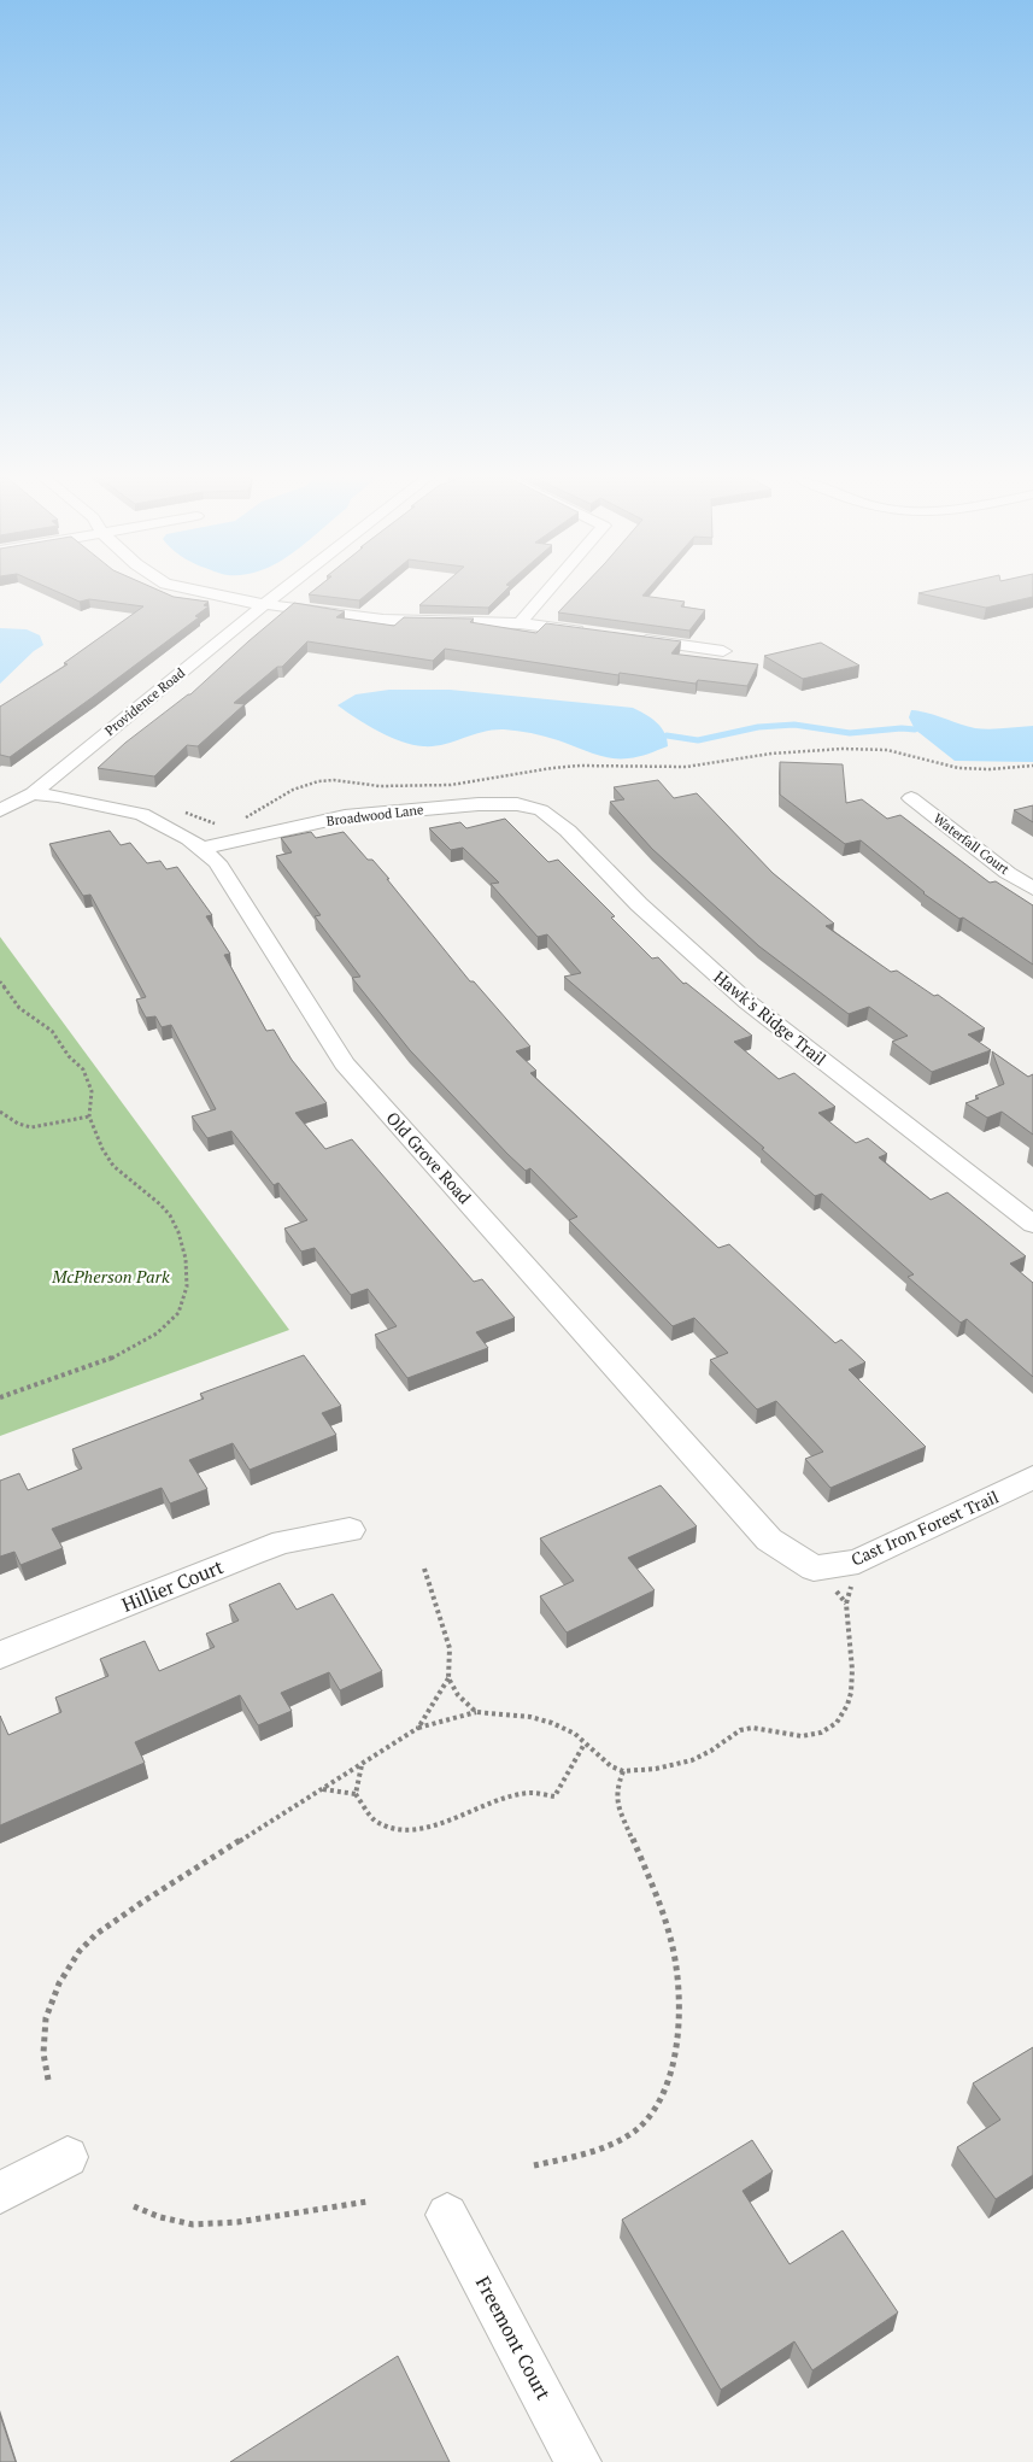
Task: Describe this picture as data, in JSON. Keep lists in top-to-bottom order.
{
  "streets": {
    "street": [
      "Providence Road",
      "Broadwood Lane",
      "Waterfall Court",
      "Hawk's Ridge Trail",
      "Old Grove Road",
      "Cast Iron Forest Trail",
      "Hillier Court",
      "Freemont Court"
    ]
  },
  "crossings": [
    ["Providence Road", "Old Grove Road"],
    ["Broadwood Lane", "Hawk's Ridge Trail"],
    ["Broadwood Lane", "Old Grove Road"],
    ["Old Grove Road", "Cast Iron Forest Trail"]
  ],
  "parks": ["McPherson Park"]
}
